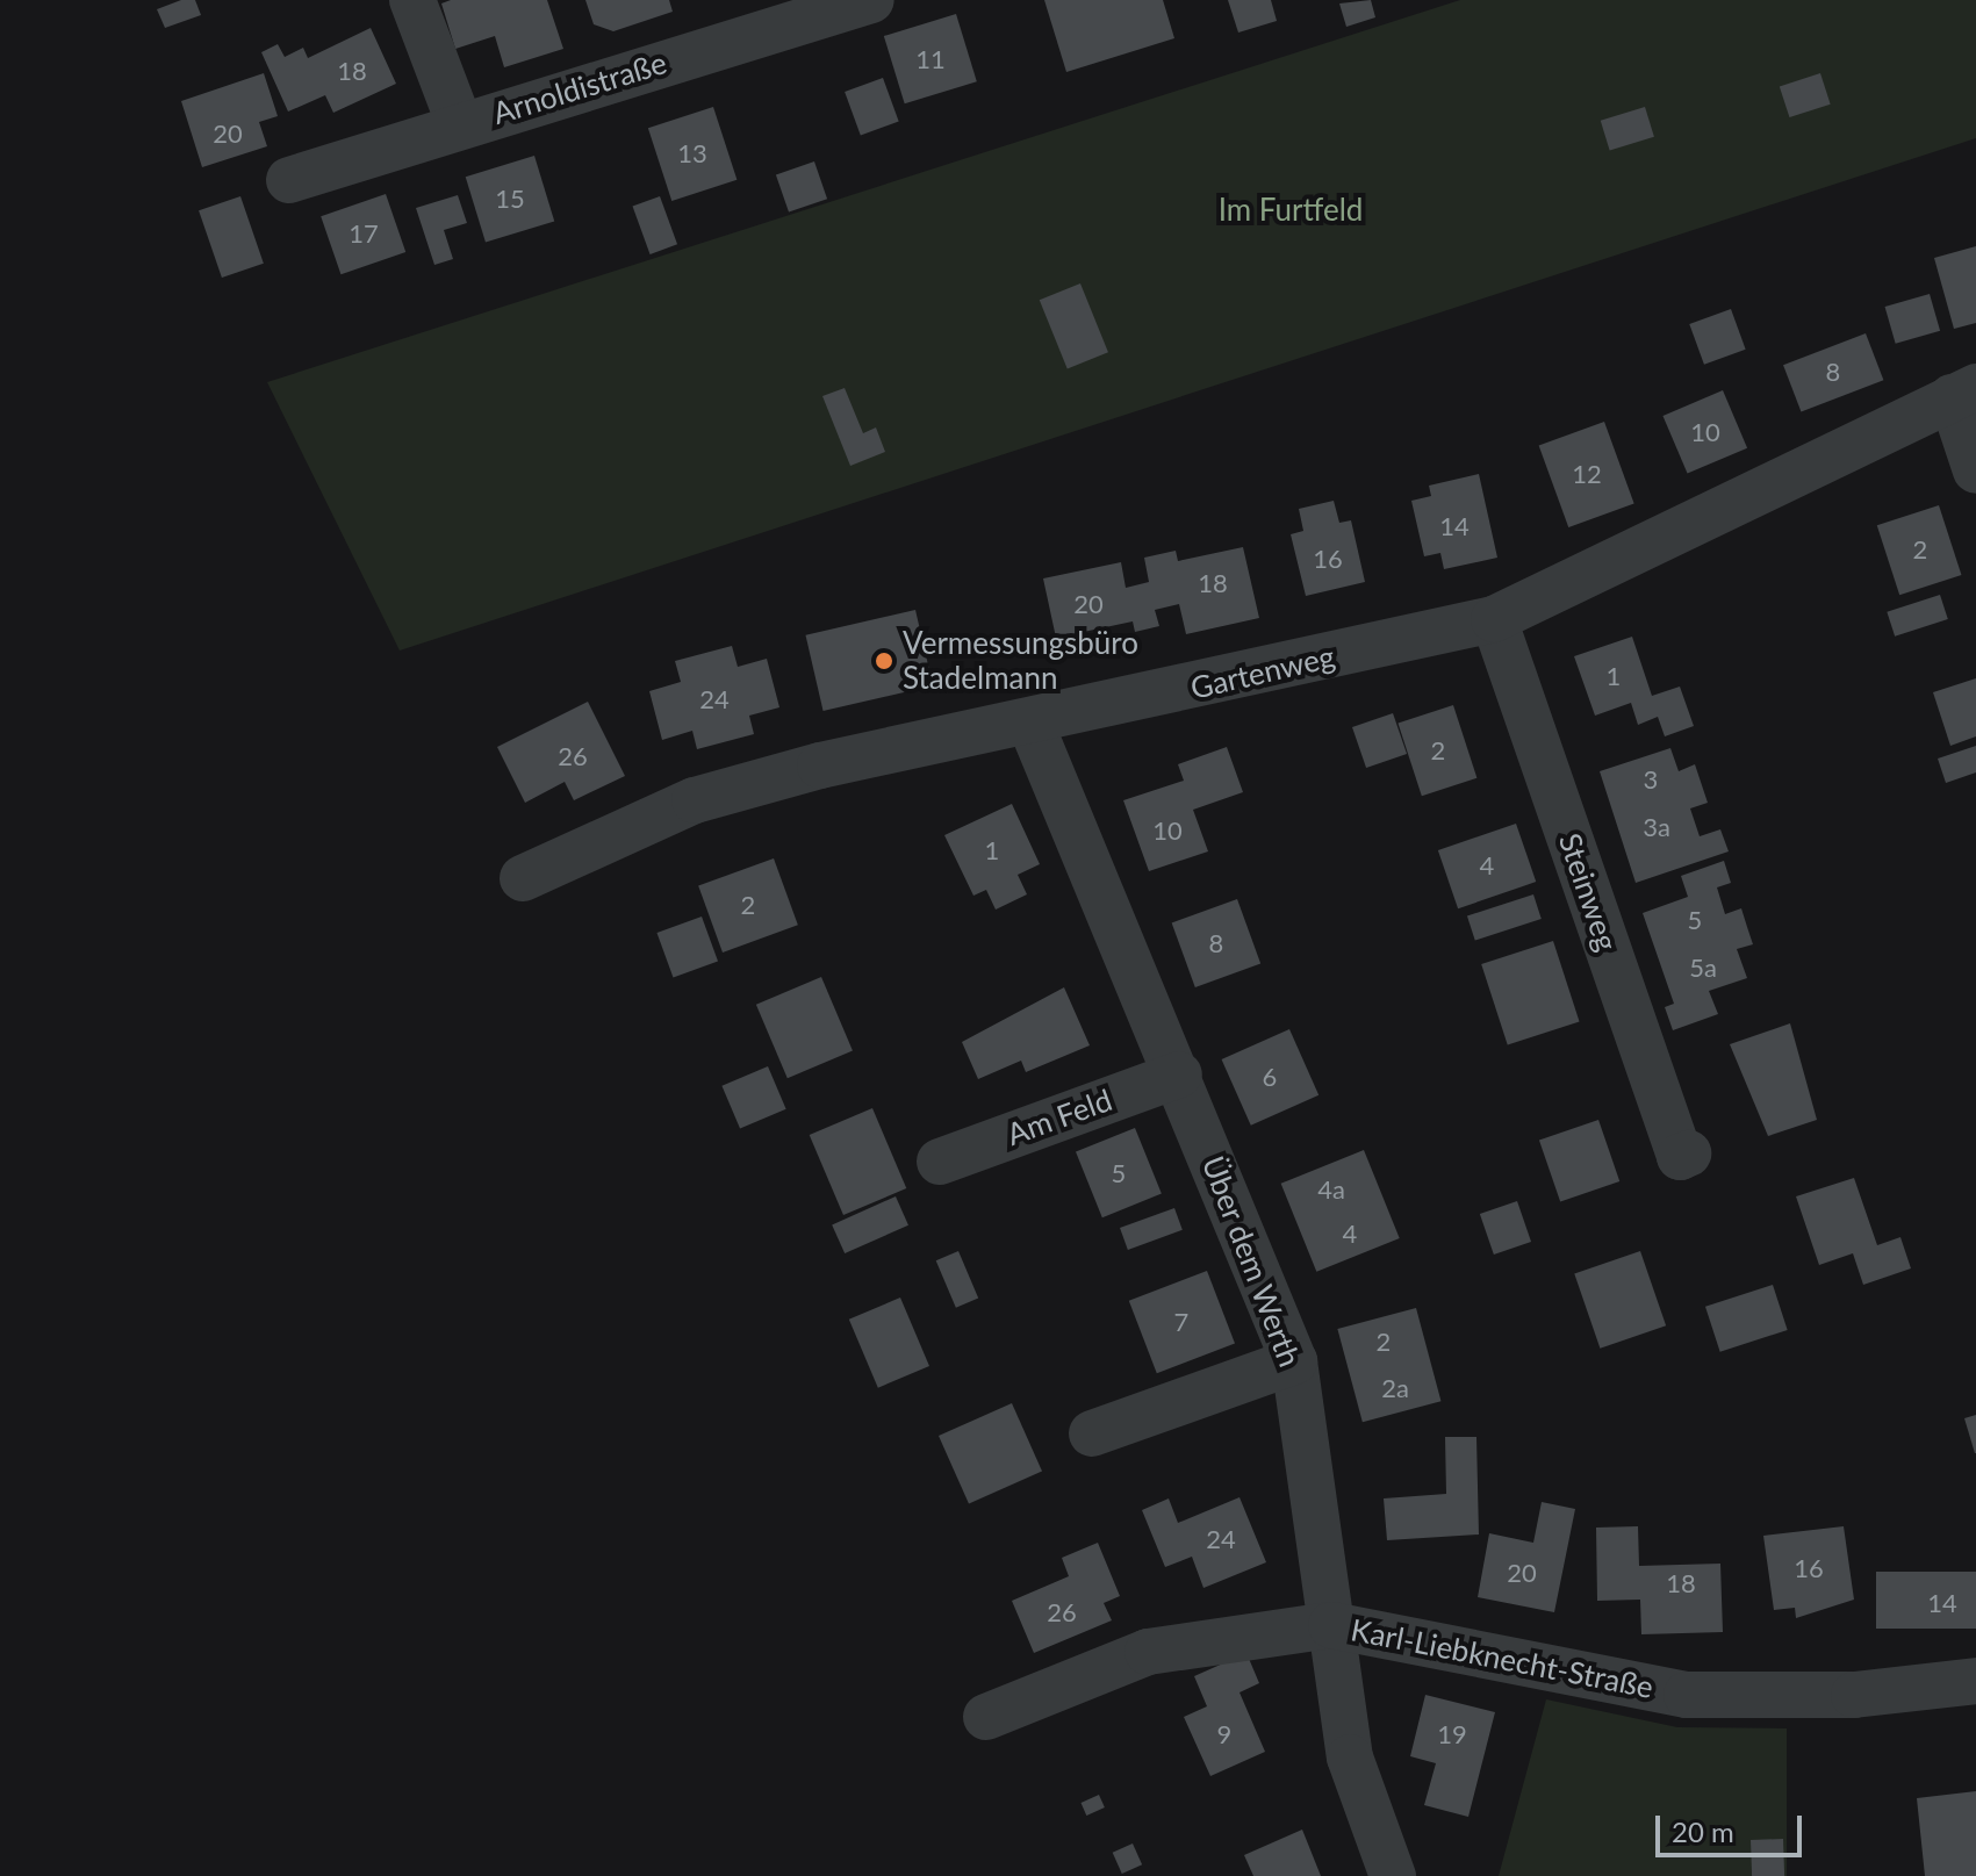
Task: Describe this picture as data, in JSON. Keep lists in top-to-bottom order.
{
  "streets": {
    "street": [
      "Arnoldistraße",
      "Gartenweg",
      "Steinweg",
      "Am Feld",
      "Über dem Werth",
      "Karl-Liebknecht-Straße"
    ]
  },
  "crossings": [
    ["Gartenweg", "Steinweg"],
    ["Gartenweg", "Über dem Werth"],
    ["Am Feld", "Über dem Werth"],
    ["Über dem Werth", "Karl-Liebknecht-Straße"]
  ],
  "parks": ["Im Furtfeld"],
  "places": ["Vermessungsbüro Stadelmann"],
  "house_numbers": [
    "11",
    "18",
    "20",
    "13",
    "15",
    "17",
    "8",
    "10",
    "12",
    "14",
    "2",
    "16",
    "18",
    "20",
    "1",
    "24",
    "2",
    "26",
    "3",
    "3a",
    "10",
    "1",
    "4",
    "2",
    "5",
    "8",
    "5a",
    "6",
    "5",
    "4a",
    "4",
    "7",
    "2",
    "2a",
    "24",
    "16",
    "20",
    "18",
    "14",
    "26",
    "9",
    "19"
  ],
  "scale_bar": "20 m"
}
